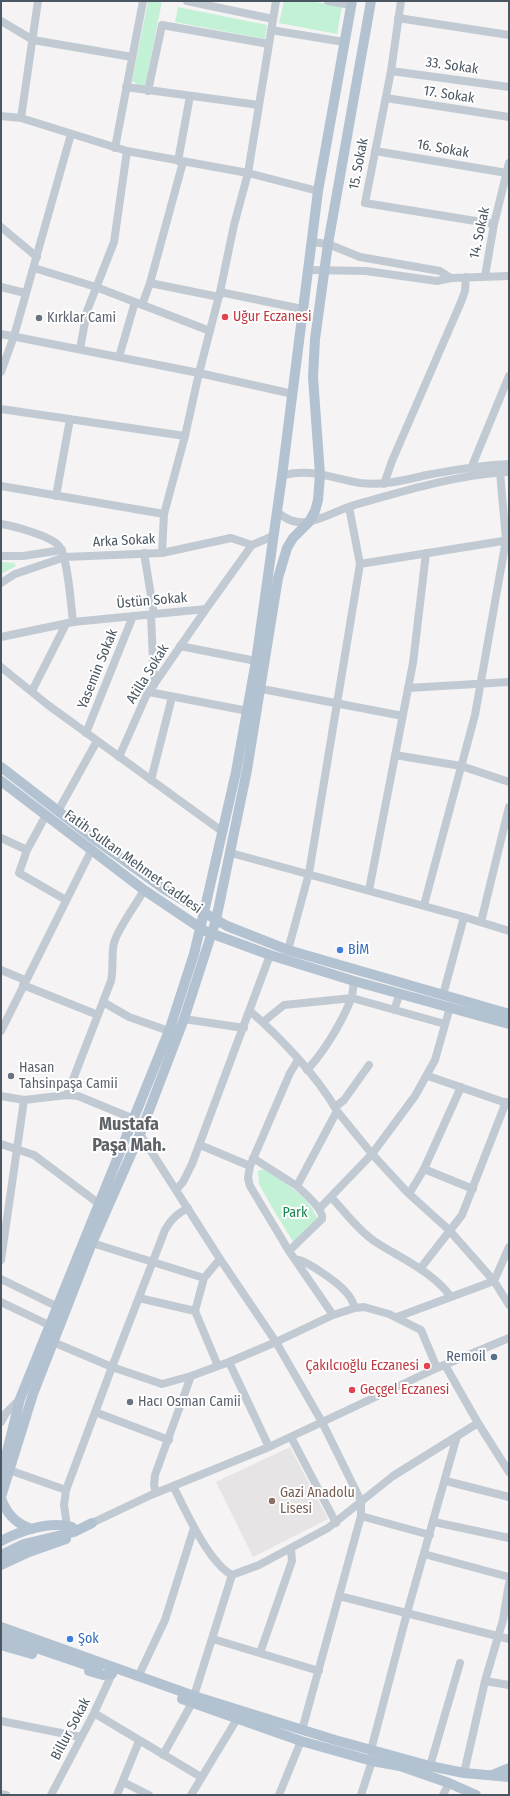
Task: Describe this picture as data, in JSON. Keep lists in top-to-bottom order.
{
  "streets": {
    "main road": ["Fatih Sultan Mehmet Caddesi"],
    "street": [
      "33. Sokak",
      "17. Sokak",
      "16. Sokak",
      "15. Sokak",
      "14. Sokak",
      "Arka Sokak",
      "Üstün Sokak",
      "Yasemin Sokak",
      "Atilla Sokak",
      "Billur Sokak"
    ]
  },
  "crossings": [
    ["33. Sokak", "15. Sokak"],
    ["17. Sokak", "15. Sokak"],
    ["16. Sokak", "15. Sokak"],
    ["16. Sokak", "14. Sokak"],
    ["15. Sokak", "14. Sokak"],
    ["Arka Sokak", "Üstün Sokak"],
    ["Üstün Sokak", "Yasemin Sokak"],
    ["Üstün Sokak", "Atilla Sokak"]
  ],
  "districts": ["Mustafa Paşa Mah."],
  "parks": ["Park"],
  "places": [
    "Uğur Eczanesi",
    "Kırklar Cami",
    "BİM",
    "Hasan Tahsinpaşa Camii",
    "Remoil",
    "Çakılcıoğlu Eczanesi",
    "Geçgel Eczanesi",
    "Hacı Osman Camii",
    "Gazi Anadolu Lisesi",
    "Şok"
  ]
}
